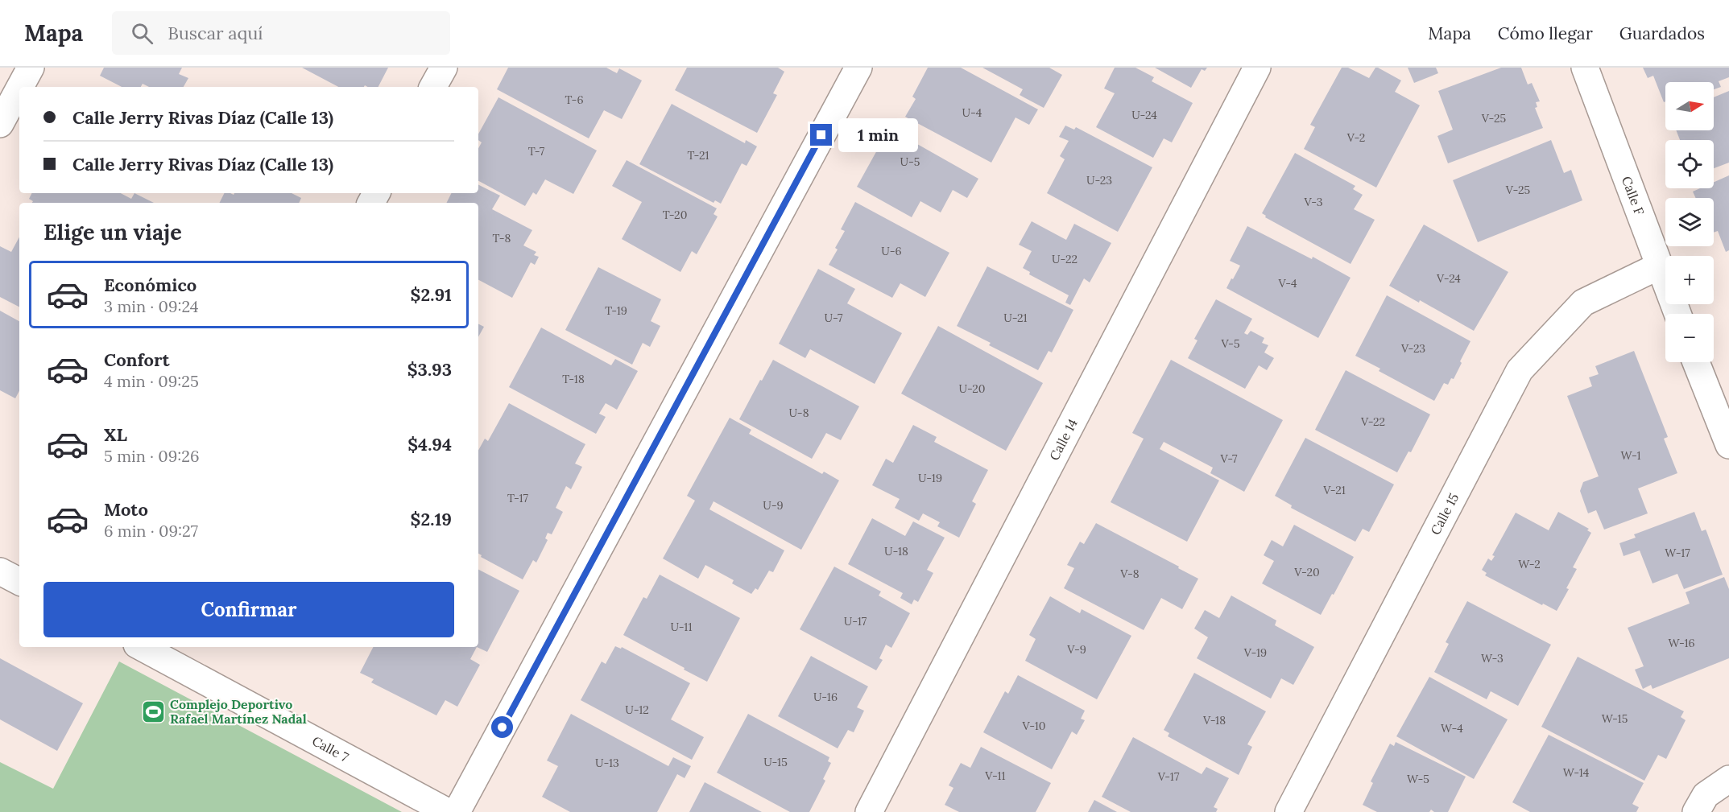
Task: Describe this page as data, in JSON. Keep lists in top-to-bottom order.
{
  "streets": {
    "street": [
      "Calle F",
      "Calle 14",
      "Calle 15",
      "Calle 7"
    ]
  },
  "crossings": [
    ["Calle F", "Calle 15"]
  ],
  "places": {
    "sports": ["Complejo Deportivo Rafael Martínez Nadal"]
  },
  "house_numbers": [
    "T-6",
    "U-4",
    "U-24",
    "V-25",
    "V-2",
    "T-7",
    "T-21",
    "U-5",
    "U-23",
    "V-25",
    "V-3",
    "T-20",
    "T-8",
    "U-6",
    "U-22",
    "V-24",
    "V-4",
    "T-19",
    "U-7",
    "U-21",
    "V-5",
    "V-23",
    "T-18",
    "U-20",
    "U-8",
    "V-22",
    "W-1",
    "V-7",
    "U-19",
    "V-21",
    "T-17",
    "U-9",
    "U-18",
    "W-17",
    "W-2",
    "V-20",
    "V-8",
    "U-17",
    "U-11",
    "W-16",
    "V-9",
    "V-19",
    "W-3",
    "U-16",
    "U-12",
    "W-15",
    "V-18",
    "V-10",
    "W-4",
    "U-15",
    "U-13",
    "W-14",
    "V-11",
    "V-17",
    "W-5"
  ],
  "north": "right",
  "page": {
    "header": "Mapa",
    "search": "Buscar aquí",
    "nav": ["Mapa", "Cómo llegar", "Guardados"],
    "map_buttons": ["+", "−"],
    "banner": ["Calle Jerry Rivas Díaz (Calle 13)", "Calle Jerry Rivas Díaz (Calle 13)"],
    "bubble": "1 min",
    "heading": "Elige un viaje",
    "list": [
      {
        "name": "Económico",
        "note": "3 min · 09:24",
        "value": "$2.91"
      },
      {
        "name": "Confort",
        "note": "4 min · 09:25",
        "value": "$3.93"
      },
      {
        "name": "XL",
        "note": "5 min · 09:26",
        "value": "$4.94"
      },
      {
        "name": "Moto",
        "note": "6 min · 09:27",
        "value": "$2.19"
      }
    ],
    "buttons": "Confirmar"
  }
}
